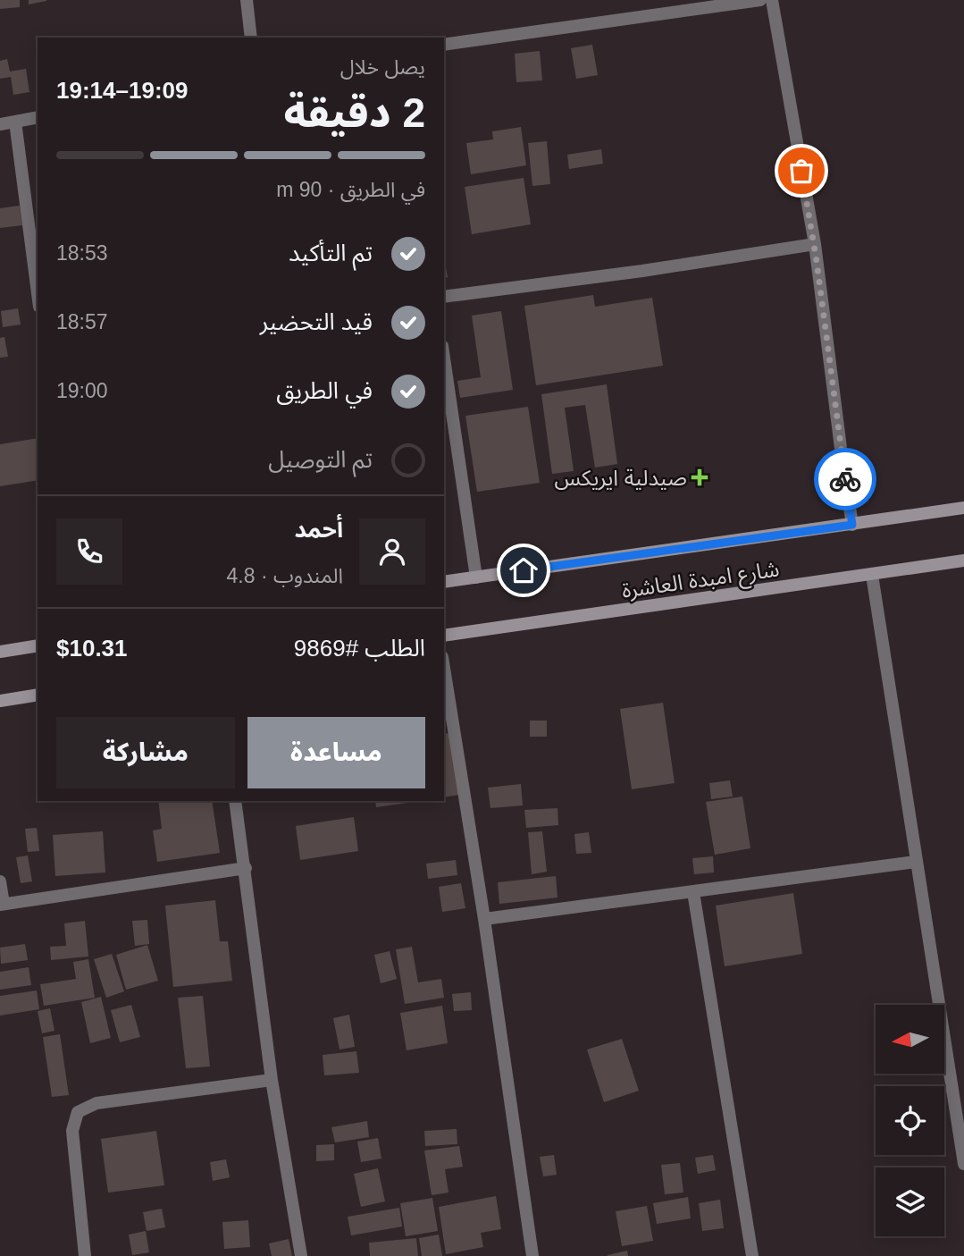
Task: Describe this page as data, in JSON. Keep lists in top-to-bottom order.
{
  "streets": {
    "main road": ["شارع امبدة العاشرة"]
  },
  "places": {
    "health": ["صيدلية ايريكس"]
  },
  "north": "left",
  "page": {
    "heading": ["2 دقيقة", "يصل خلال", "19:09–19:14"],
    "panel": [
      "أحمد",
      "المندوب · 4.8",
      "الطلب #9869",
      "$10.31"
    ],
    "bar": "في الطريق · 90 m",
    "list": [
      ["تم التأكيد", "18:53"],
      ["قيد التحضير", "18:57"],
      ["في الطريق", "19:00"],
      "تم التوصيل"
    ],
    "buttons": ["مساعدة", "مشاركة"]
  }
}
